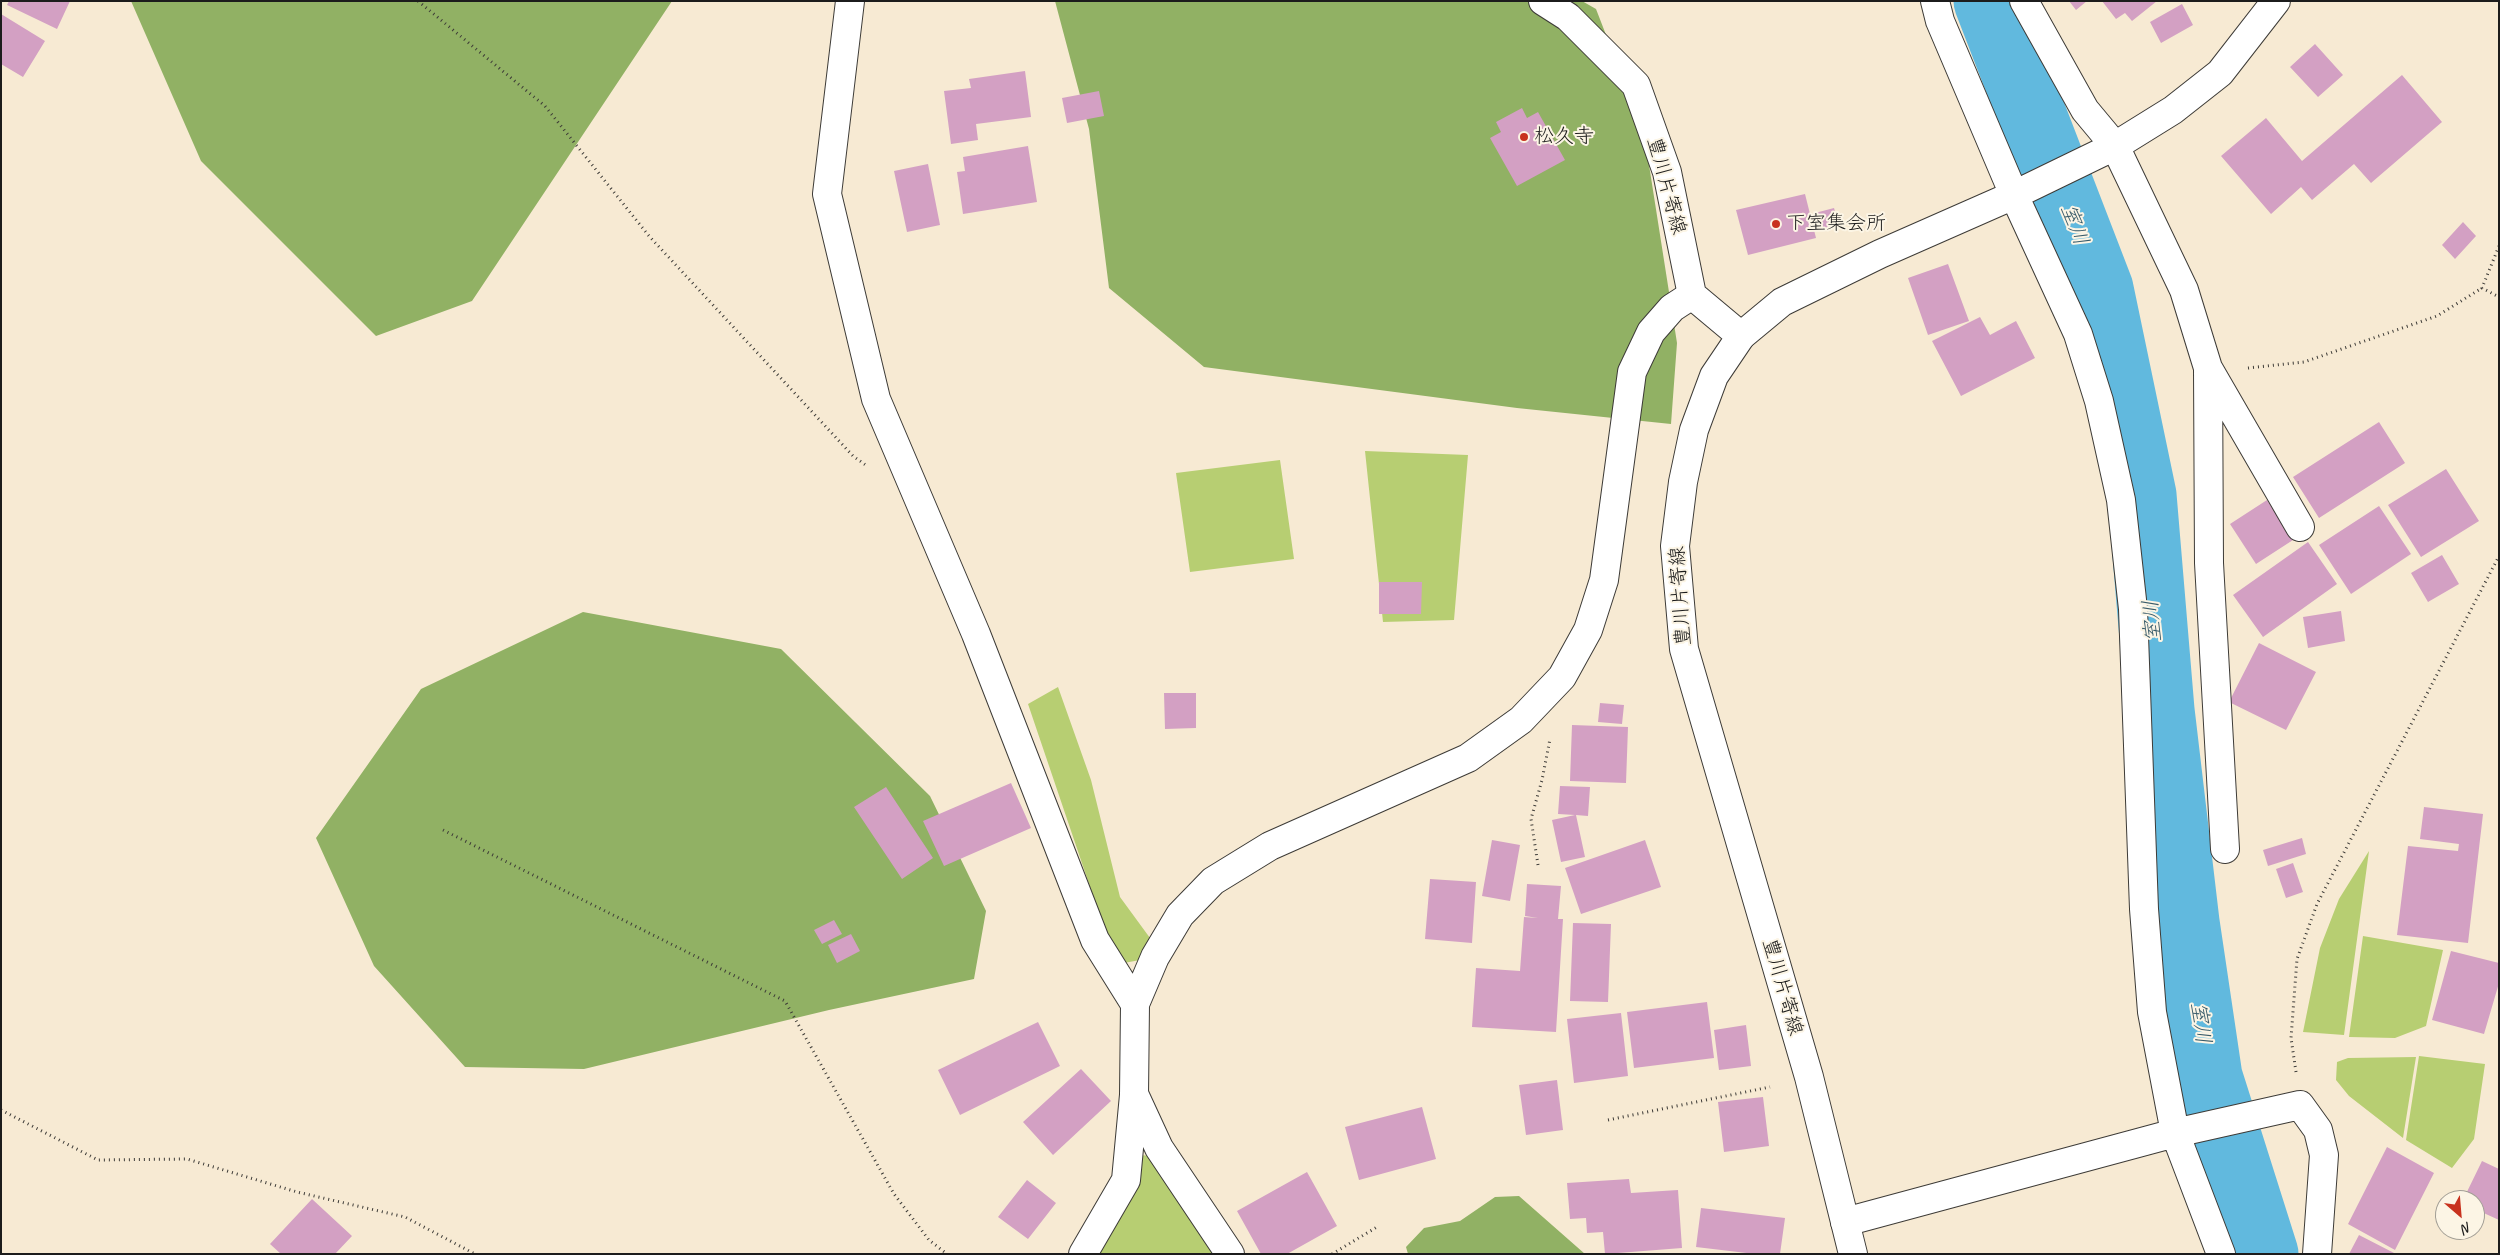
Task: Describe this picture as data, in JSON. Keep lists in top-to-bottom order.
{
  "streets": {
    "street": ["豊川片寄線"]
  },
  "water": ["室川"],
  "places": ["松久寺", "下室集会所"],
  "north": "bottom right"
}
